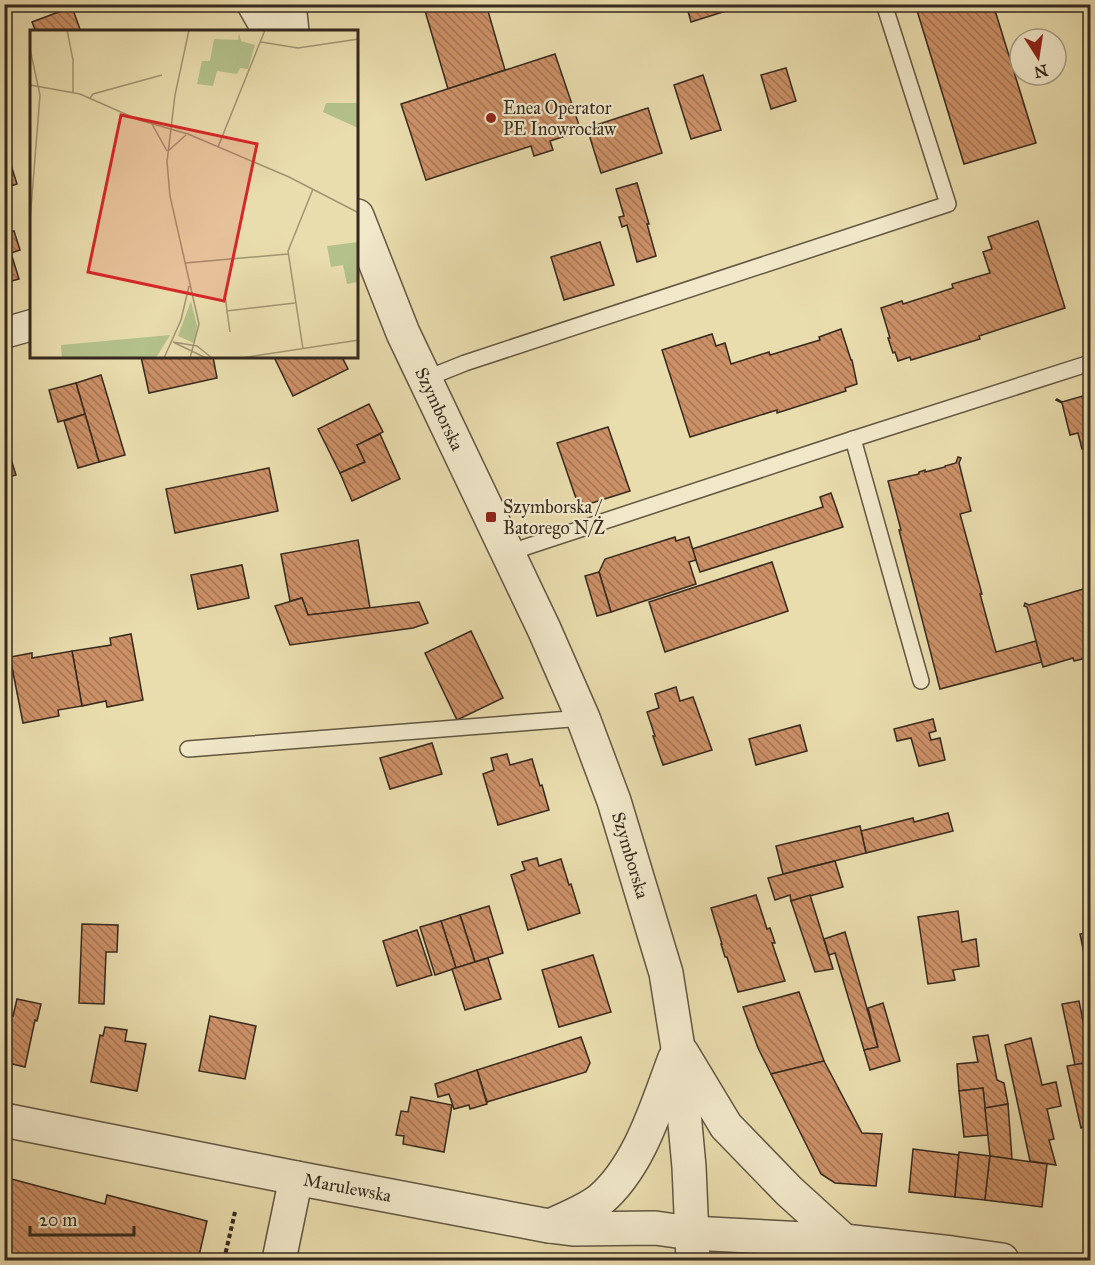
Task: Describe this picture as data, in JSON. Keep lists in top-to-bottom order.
{
  "streets": {
    "street": ["Szymborska", "Marulewska"]
  },
  "crossings": [
    ["Szymborska", "Marulewska"]
  ],
  "places": {
    "other": ["Enea Operator PE Inowrocław"],
    "transit": ["Szymborska / Batorego N/Ż"]
  },
  "scale_bar": "20 m",
  "north": "bottom"
}
